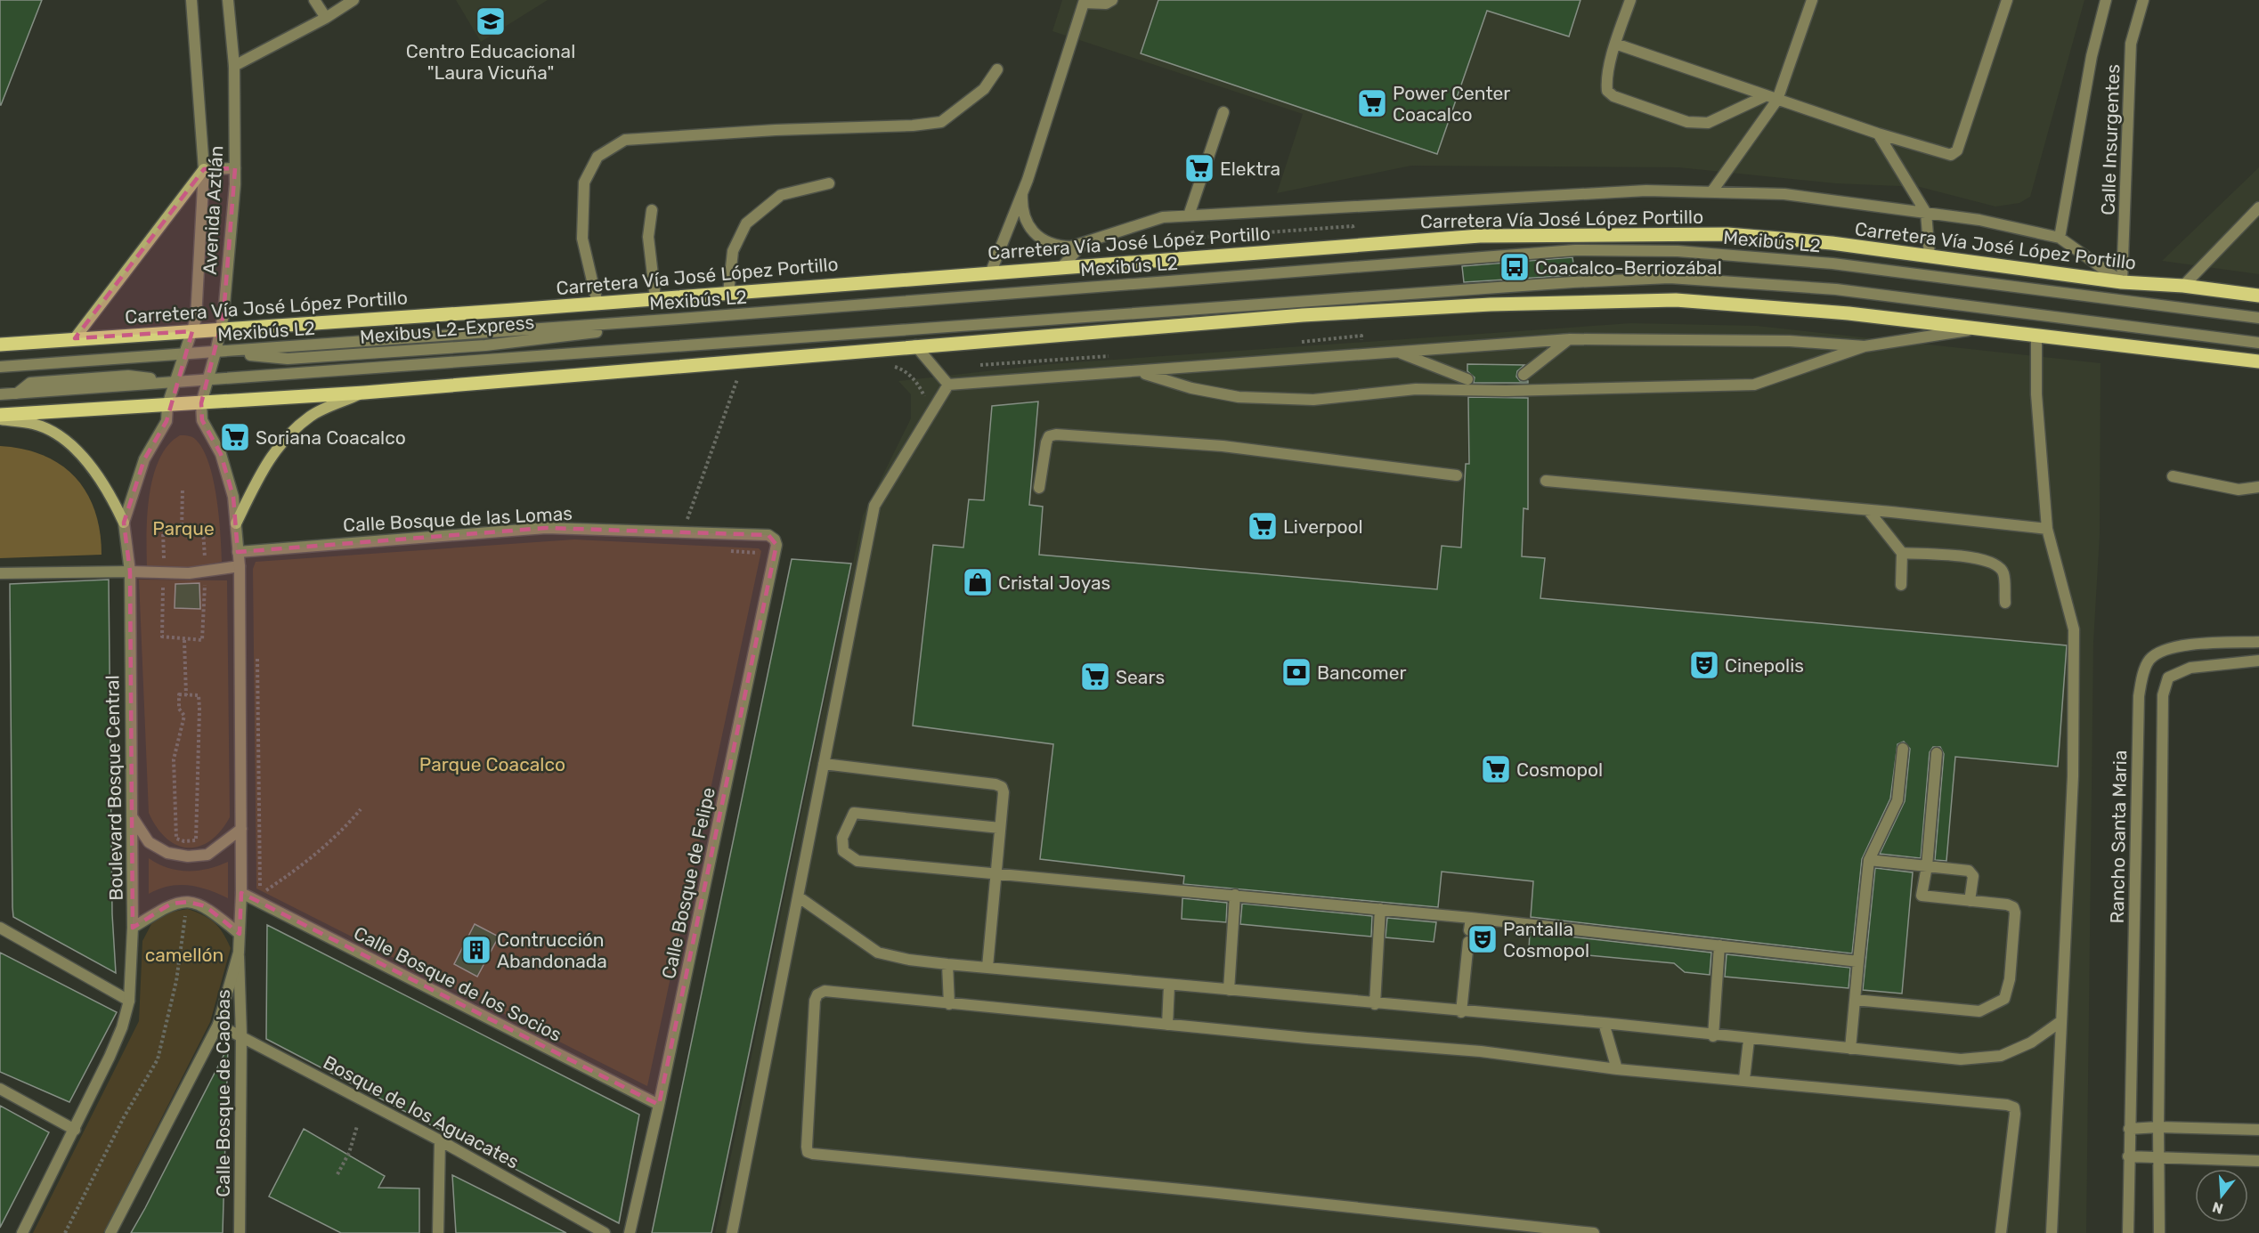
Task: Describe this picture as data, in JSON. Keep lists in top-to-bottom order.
{
  "streets": {
    "main road": ["Carretera Vía José López Portillo"],
    "street": [
      "Calle Insurgentes",
      "Avenida Aztlán",
      "Mexibús L2",
      "Calle Bosque de las Lomas",
      "Boulevard Bosque Central",
      "Rancho Santa Maria",
      "Calle Bosque de Felipe",
      "Calle Bosque de los Socios",
      "Calle Bosque de Caobas",
      "Bosque de los Aguacates"
    ]
  },
  "crossings": [
    ["Calle Insurgentes", "Carretera Vía José López Portillo"],
    ["Avenida Aztlán", "Carretera Vía José López Portillo"],
    ["Avenida Aztlán", "Mexibús L2"],
    ["Avenida Aztlán", "Boulevard Bosque Central"],
    ["Carretera Vía José López Portillo", "Boulevard Bosque Central"],
    ["Mexibús L2", "Boulevard Bosque Central"],
    ["Calle Bosque de las Lomas", "Calle Bosque de Felipe"],
    ["Calle Bosque de Felipe", "Calle Bosque de los Socios"],
    ["Calle Bosque de Caobas", "Bosque de los Aguacates"]
  ],
  "parks": ["Parque", "Parque Coacalco", "camellón"],
  "places": {
    "school or university": ["Centro Educacional \"Laura Vicuña\""],
    "supermarket": [
      "Power Center Coacalco",
      "Elektra",
      "Soriana Coacalco",
      "Liverpool",
      "Sears",
      "Cosmopol"
    ],
    "bus stop": ["Coacalco-Berriozábal"],
    "shop": ["Cristal Joyas"],
    "theatre": ["Cinepolis", "Pantalla Cosmopol"],
    "bank": ["Bancomer"],
    "building": ["Contrucción Abandonada"]
  },
  "north": "bottom"
}
